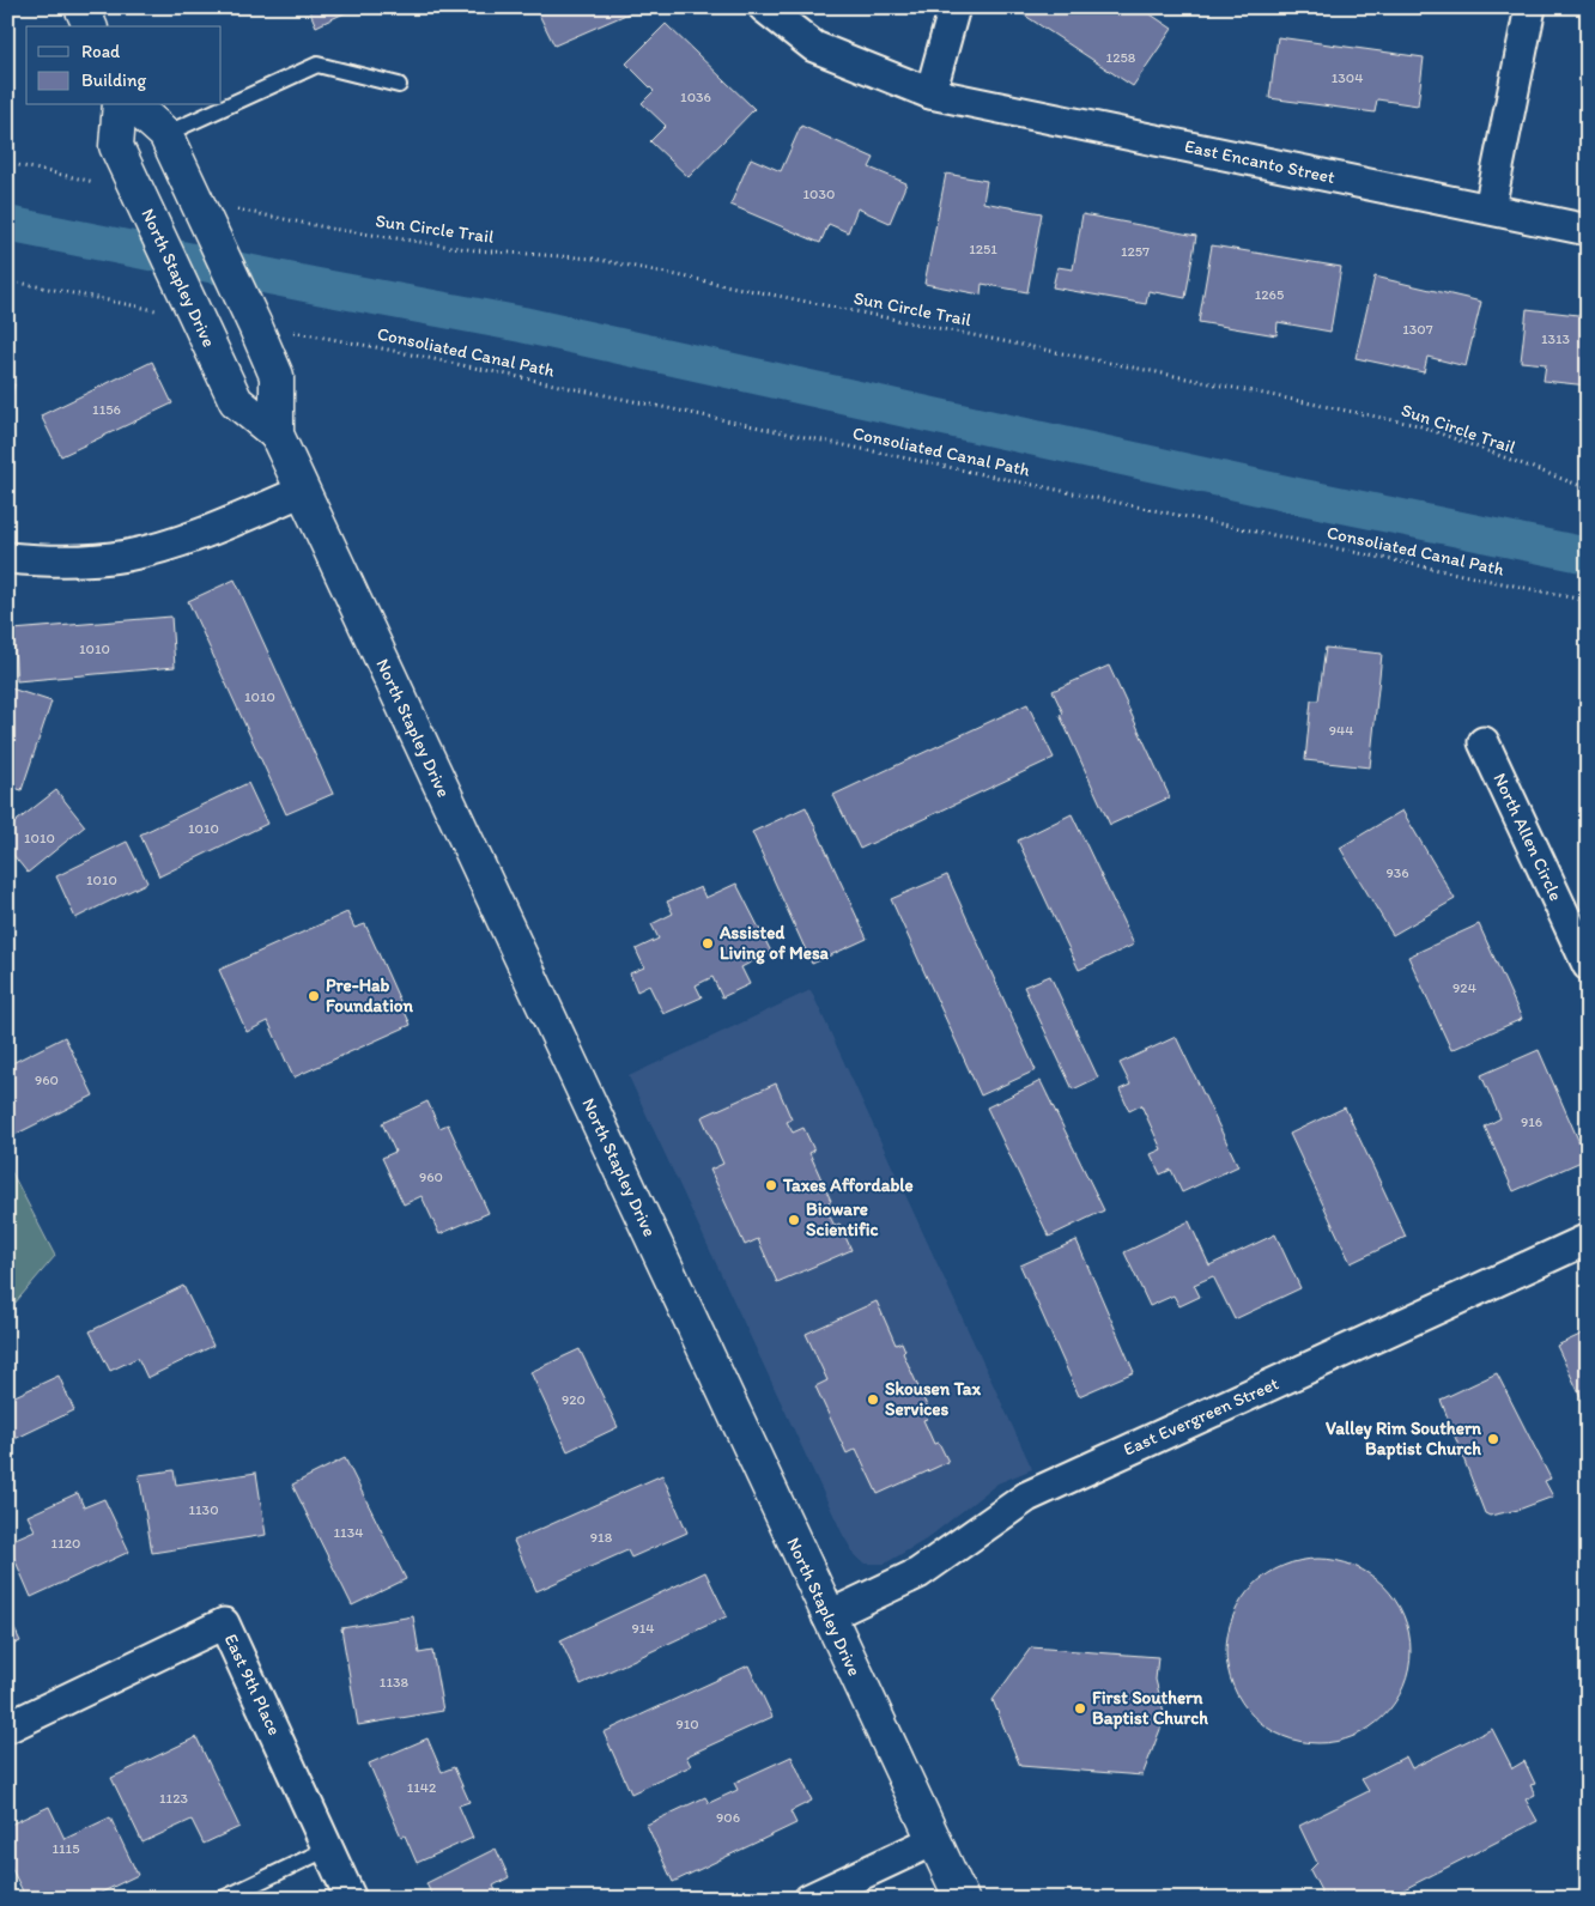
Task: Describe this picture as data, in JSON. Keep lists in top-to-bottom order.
{
  "streets": {
    "main road": ["North Stapley Drive"],
    "street": [
      "East Encanto Street",
      "North Allen Circle",
      "East Evergreen Street",
      "East 9th Place"
    ],
    "path": ["Sun Circle Trail", "Consoliated Canal Path"]
  },
  "crossings": [
    ["North Stapley Drive", "East Evergreen Street"]
  ],
  "places": [
    "Assisted Living of Mesa",
    "Pre-Hab Foundation",
    "Taxes Affordable",
    "Bioware Scientific",
    "Skousen Tax Services",
    "Valley Rim Southern Baptist Church",
    "First Southern Baptist Church"
  ],
  "house_numbers": [
    "1258",
    "1304",
    "1036",
    "1030",
    "1251",
    "1257",
    "1265",
    "1307",
    "1313",
    "1156",
    "1010",
    "1010",
    "944",
    "1010",
    "1010",
    "936",
    "1010",
    "924",
    "960",
    "916",
    "960",
    "920",
    "1130",
    "1134",
    "918",
    "1120",
    "914",
    "1138",
    "910",
    "1142",
    "1123",
    "906",
    "1115"
  ],
  "legend": ["Road", "Building"]
}
